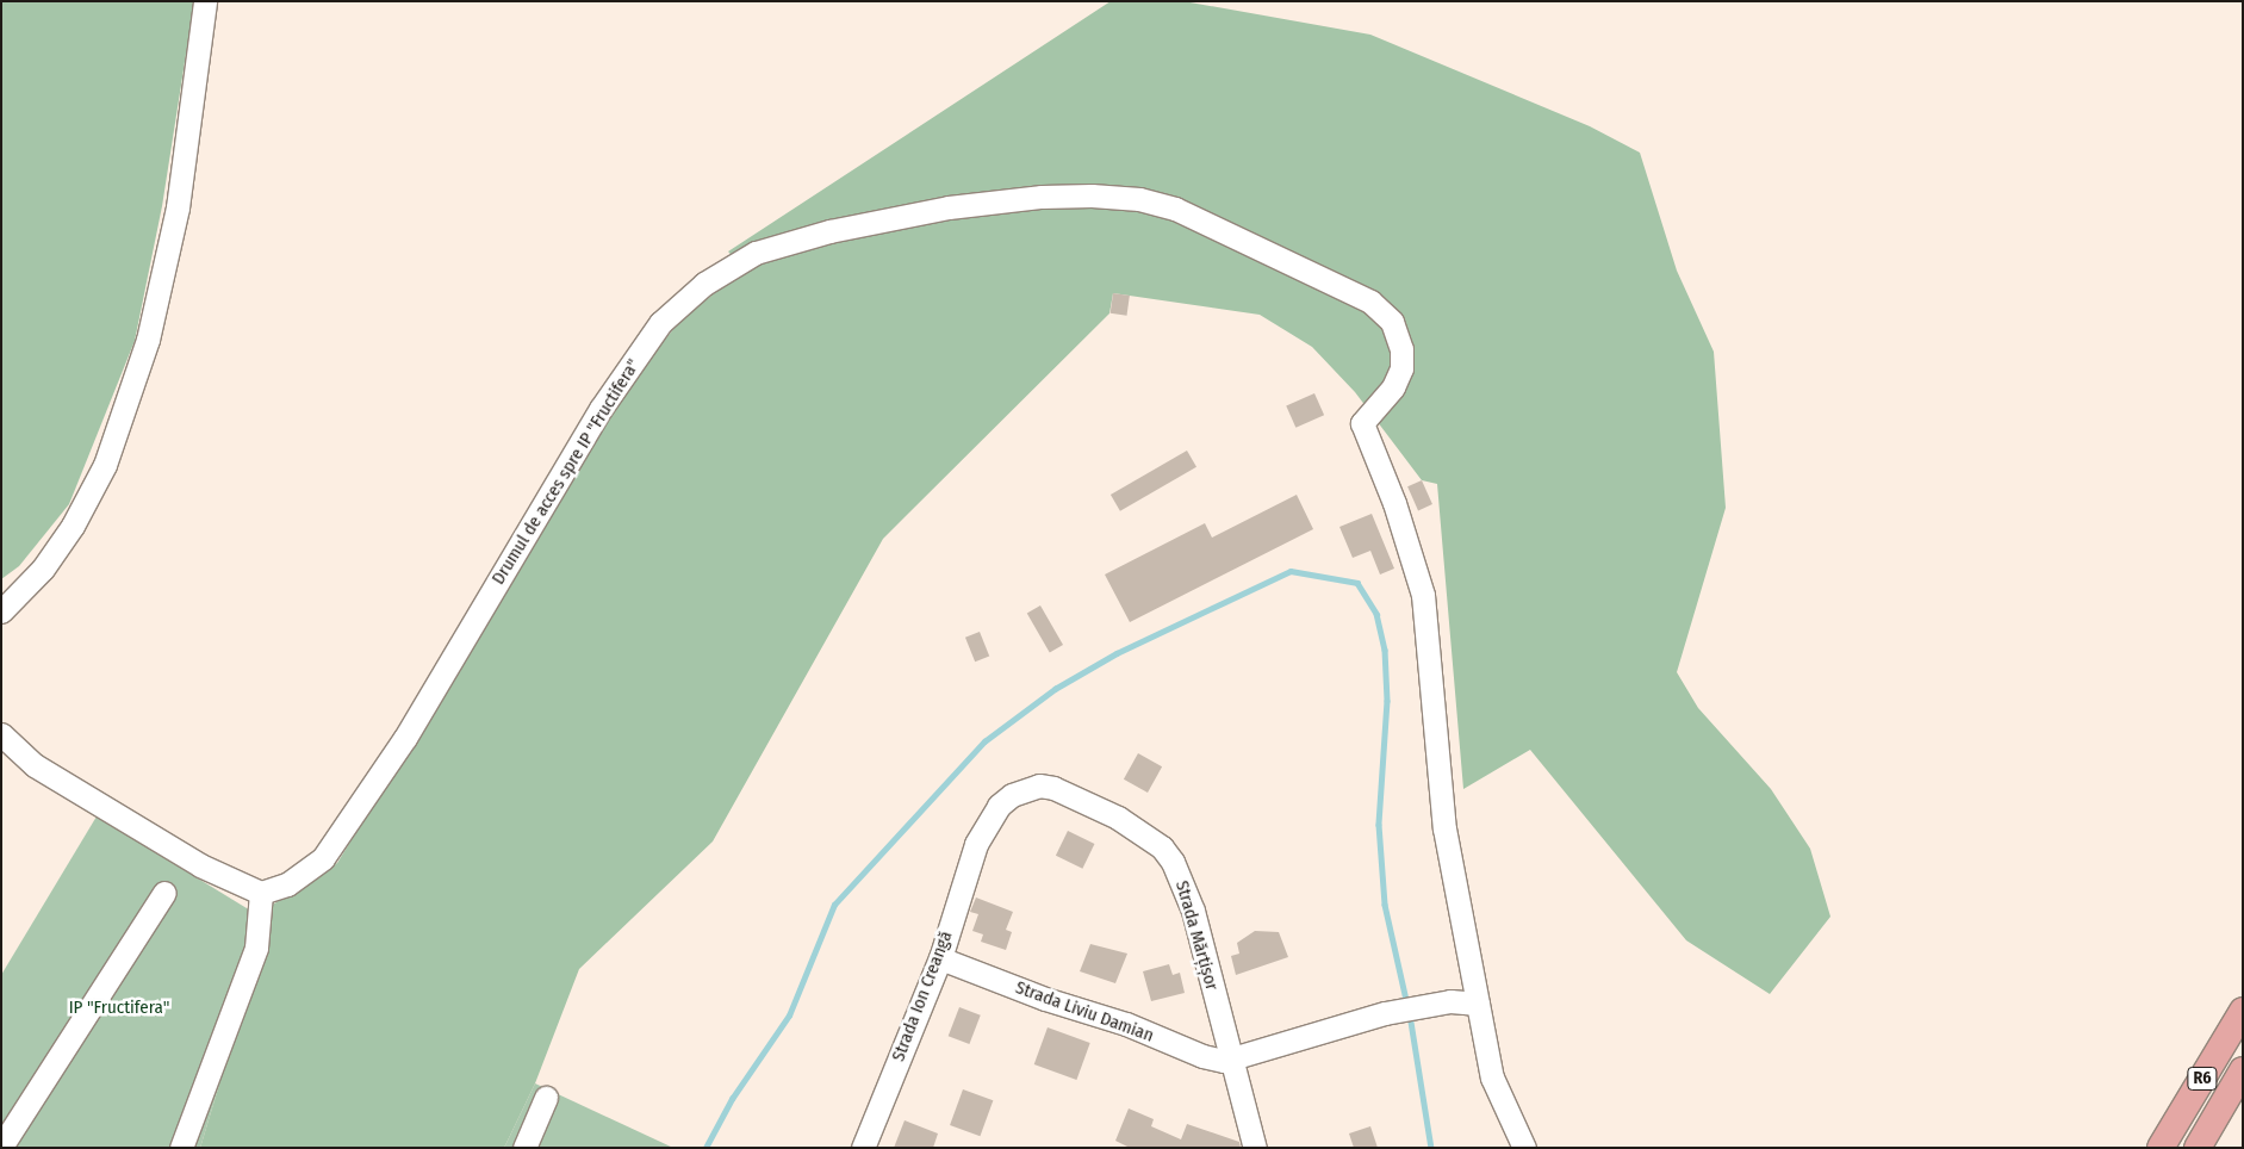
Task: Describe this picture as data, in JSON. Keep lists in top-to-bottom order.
{
  "streets": {
    "main road": ["R6"],
    "street": [
      "Drumul de acces spre IP \"Fructifera\"",
      "Strada Mărțișor",
      "Strada Ion Creangă",
      "Strada Liviu Damian"
    ]
  },
  "crossings": [
    ["Strada Mărțișor", "Strada Ion Creangă"],
    ["Strada Mărțișor", "Strada Liviu Damian"],
    ["Strada Ion Creangă", "Strada Liviu Damian"]
  ],
  "parks": ["IP \"Fructifera\""]
}
